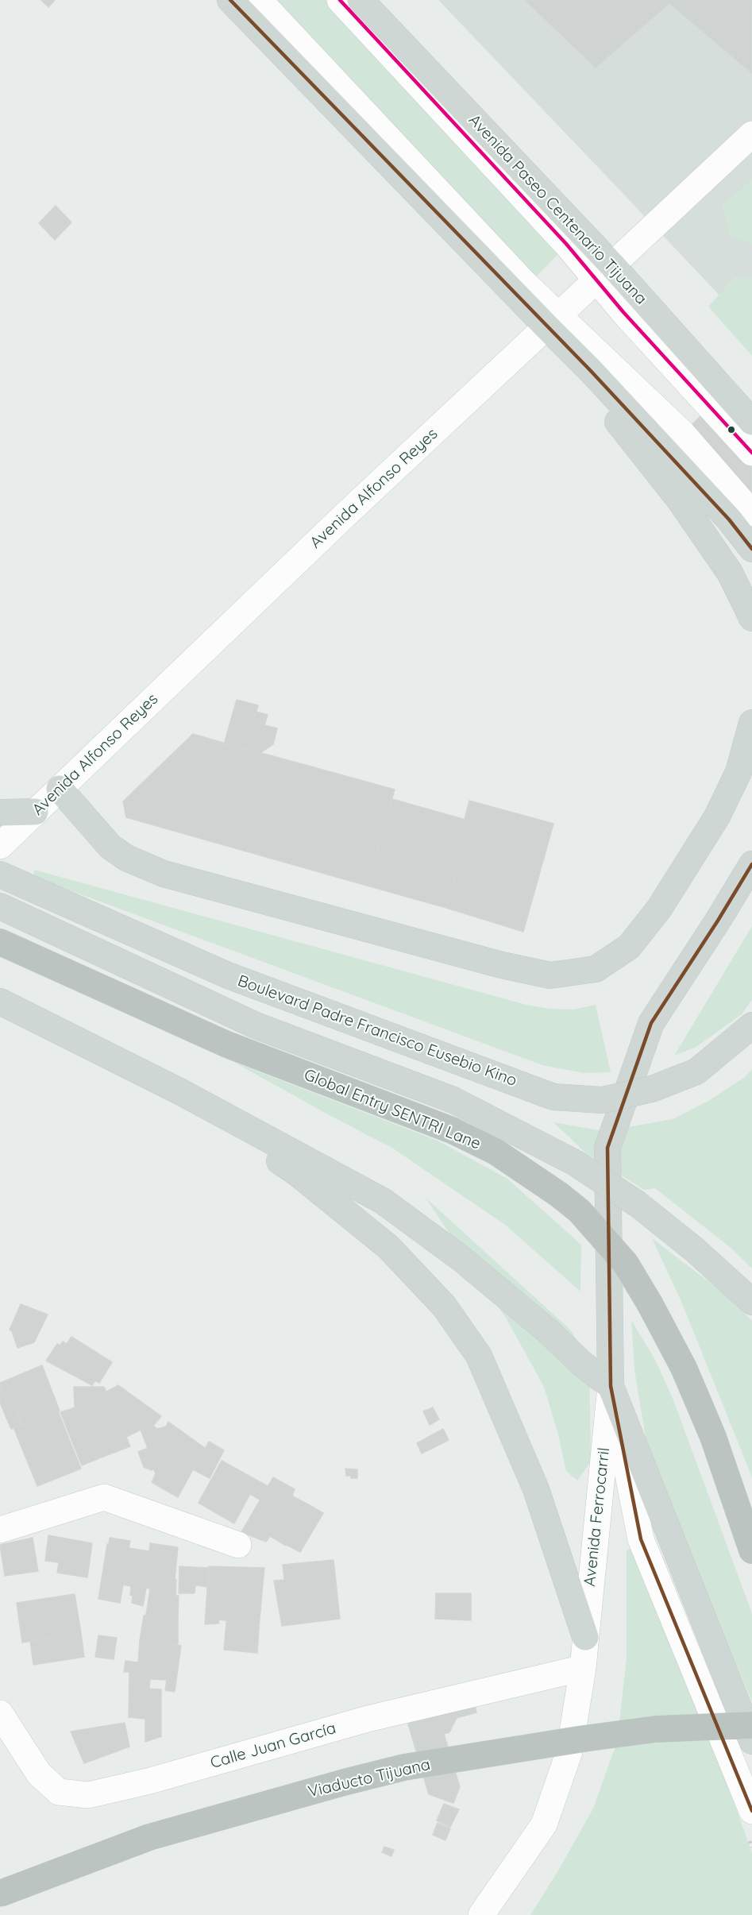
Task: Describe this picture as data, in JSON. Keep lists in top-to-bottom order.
{
  "streets": {
    "highway": ["Global Entry SENTRI Lane", "Viaducto Tijuana"],
    "main road": ["Avenida Paseo Centenario Tijuana", "Boulevard Padre Francisco Eusebio Kino", "Avenida Ferrocarril"],
    "street": ["Avenida Alfonso Reyes", "Calle Juan García"]
  },
  "crossings": [
    ["Avenida Paseo Centenario Tijuana", "Avenida Alfonso Reyes"],
    ["Avenida Ferrocarril", "Calle Juan García"]
  ]
}
